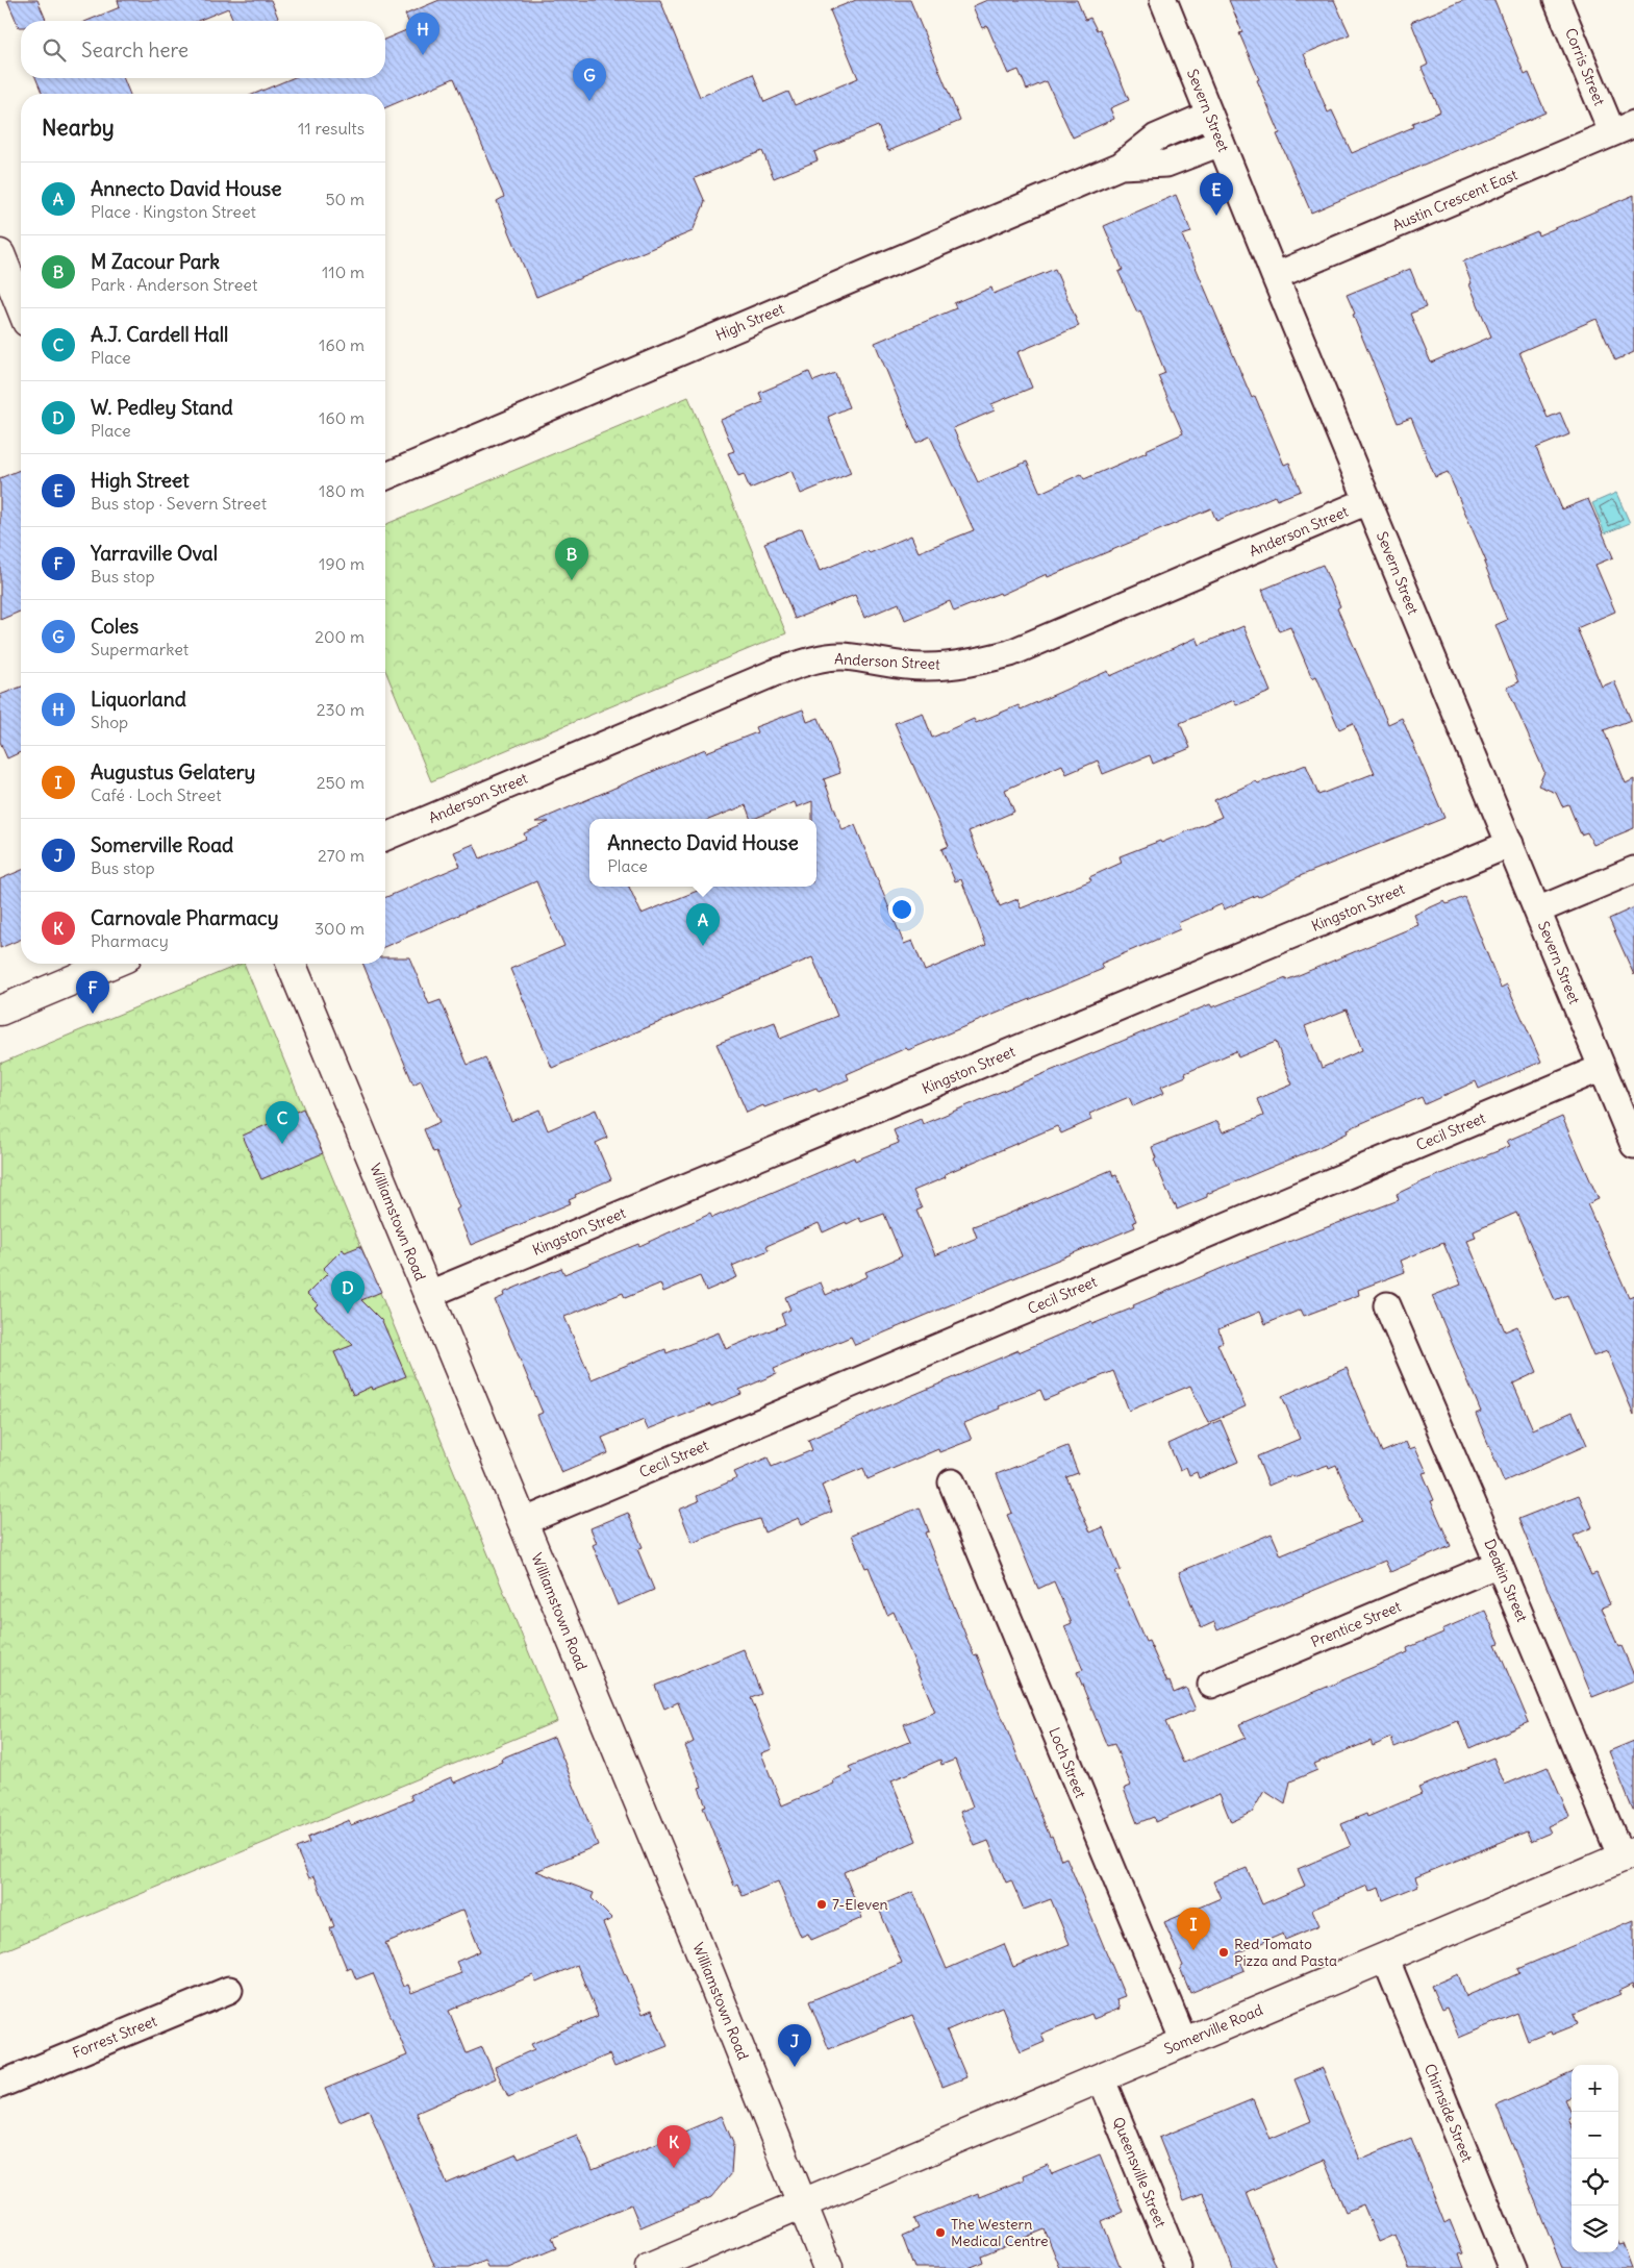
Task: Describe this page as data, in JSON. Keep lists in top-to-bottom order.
{
  "streets": {
    "main road": ["Williamstown Road", "Somerville Road"],
    "street": [
      "Corris Street",
      "Severn Street",
      "Austin Crescent East",
      "High Street",
      "Anderson Street",
      "Kingston Street",
      "Cecil Street",
      "Deakin Street",
      "Prentice Street",
      "Loch Street",
      "Forrest Street",
      "Chirnside Street",
      "Queensville Street"
    ]
  },
  "crossings": [
    ["Corris Street", "Austin Crescent East"],
    ["Severn Street", "Austin Crescent East"],
    ["Severn Street", "High Street"],
    ["Severn Street", "Anderson Street"],
    ["Severn Street", "Kingston Street"],
    ["Severn Street", "Cecil Street"],
    ["Kingston Street", "Williamstown Road"],
    ["Cecil Street", "Williamstown Road"],
    ["Williamstown Road", "Somerville Road"],
    ["Deakin Street", "Prentice Street"],
    ["Deakin Street", "Somerville Road"],
    ["Loch Street", "Somerville Road"],
    ["Somerville Road", "Chirnside Street"],
    ["Somerville Road", "Queensville Street"]
  ],
  "places": ["7-Eleven", "Red Tomato Pizza and Pasta", "The Western Medical Centre"],
  "page": {
    "pins": [
      "H",
      "G",
      "E",
      "B",
      "A",
      "F",
      "C",
      "D",
      "I",
      "J",
      "K"
    ],
    "search": "Search here",
    "heading": ["Nearby", "11 results"],
    "list": [
      {
        "mark": "A",
        "name": "Annecto David House",
        "note": "Place · Kingston Street",
        "value": "50 m"
      },
      {
        "mark": "B",
        "name": "M Zacour Park",
        "note": "Park · Anderson Street",
        "value": "110 m"
      },
      {
        "mark": "C",
        "name": "A.J. Cardell Hall",
        "note": "Place",
        "value": "160 m"
      },
      {
        "mark": "D",
        "name": "W. Pedley Stand",
        "note": "Place",
        "value": "160 m"
      },
      {
        "mark": "E",
        "name": "High Street",
        "note": "Bus stop · Severn Street",
        "value": "180 m"
      },
      {
        "mark": "F",
        "name": "Yarraville Oval",
        "note": "Bus stop",
        "value": "190 m"
      },
      {
        "mark": "G",
        "name": "Coles",
        "note": "Supermarket",
        "value": "200 m"
      },
      {
        "mark": "H",
        "name": "Liquorland",
        "note": "Shop",
        "value": "230 m"
      },
      {
        "mark": "I",
        "name": "Augustus Gelatery",
        "note": "Café · Loch Street",
        "value": "250 m"
      },
      {
        "mark": "J",
        "name": "Somerville Road",
        "note": "Bus stop",
        "value": "270 m"
      },
      {
        "mark": "K",
        "name": "Carnovale Pharmacy",
        "note": "Pharmacy",
        "value": "300 m"
      }
    ],
    "popup": ["Annecto David House", "Place"],
    "map_buttons": ["+", "−"]
  }
}
